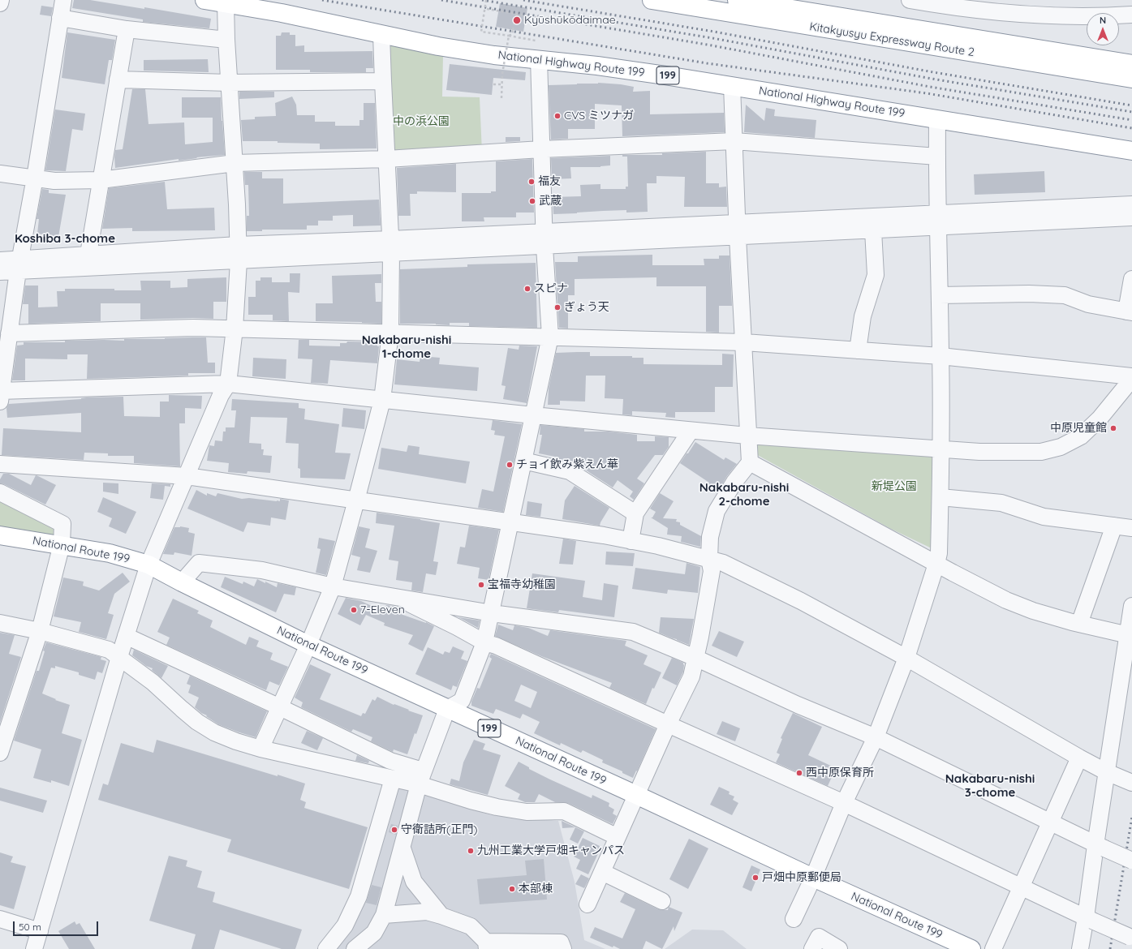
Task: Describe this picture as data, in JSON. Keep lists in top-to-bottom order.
{
  "streets": {
    "highway": [
      "Kitakyusyu Expressway Route 2",
      "National Highway Route 199",
      "199",
      "National Route 199"
    ]
  },
  "districts": [
    "Koshiba 3-chome",
    "Nakabaru-nishi 1-chome",
    "Nakabaru-nishi 2-chome",
    "Nakabaru-nishi 3-chome"
  ],
  "parks": ["中の浜公園", "新堤公園"],
  "places": [
    "Kyūshūkōdaimae",
    "CVS ミツナガ",
    "福友",
    "武蔵",
    "スピナ",
    "ぎょう天",
    "中原児童館",
    "チョイ飲み紫えん華",
    "宝福寺幼稚園",
    "7-Eleven",
    "西中原保育所",
    "守衛詰所(正門)",
    "九州工業大学戸畑キャンパス",
    "戸畑中原郵便局",
    "本部棟"
  ],
  "scale_bar": "50 m",
  "north": "top"
}
